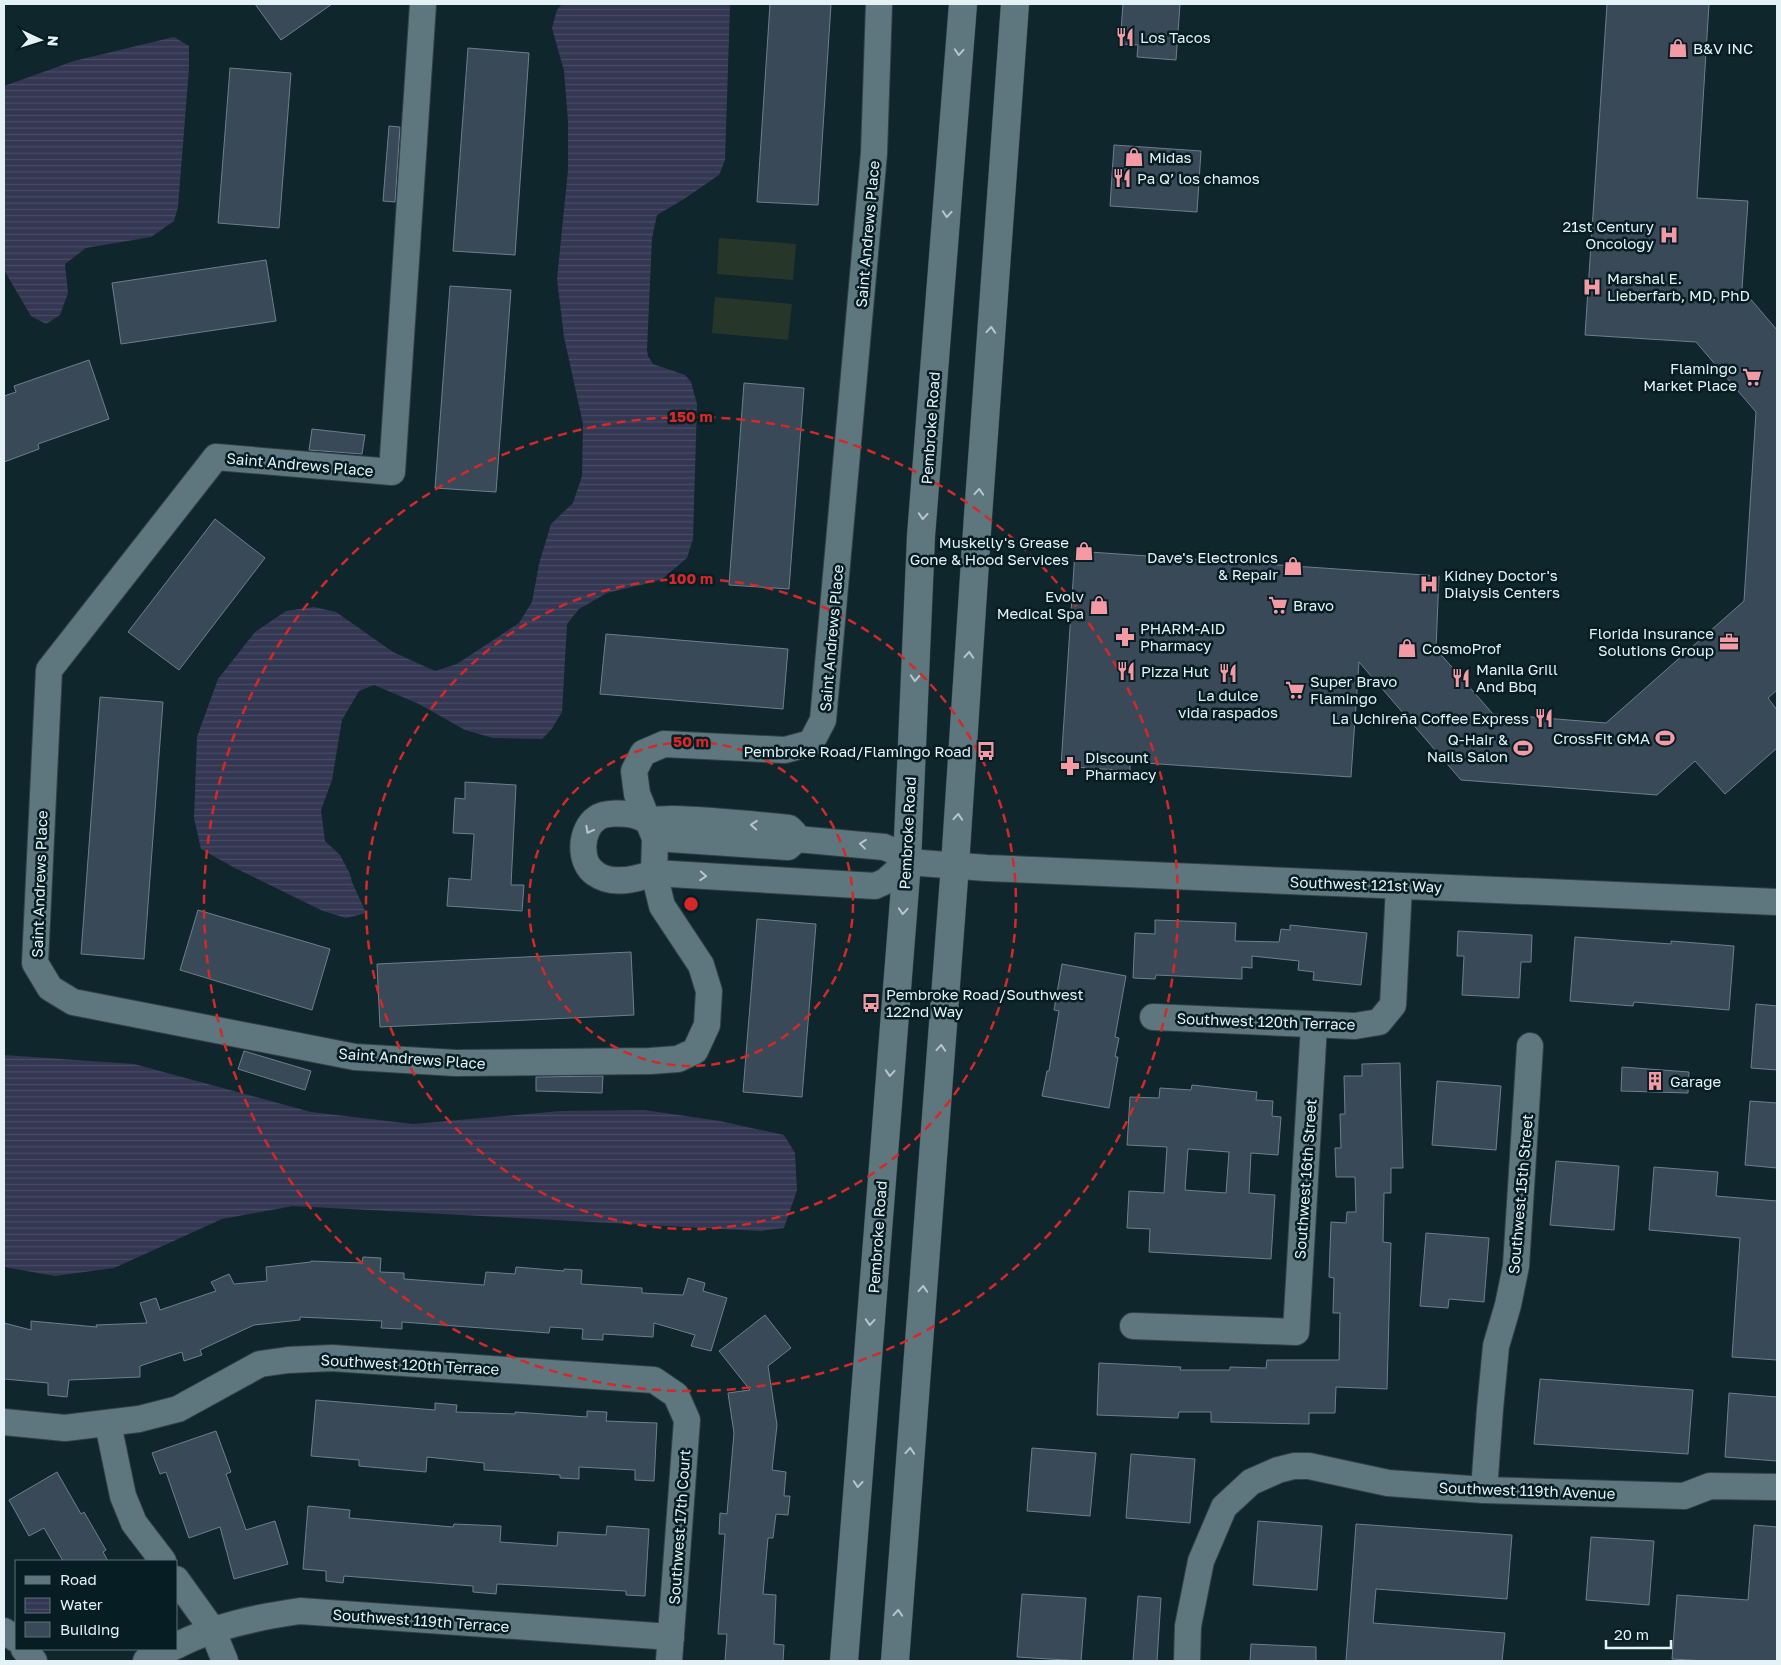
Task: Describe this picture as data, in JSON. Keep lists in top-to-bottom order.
{
  "streets": {
    "main road": ["Pembroke Road"],
    "street": [
      "Saint Andrews Place",
      "Southwest 121st Way",
      "Southwest 120th Terrace",
      "Southwest 16th Street",
      "Southwest 15th Street",
      "Southwest 119th Avenue",
      "Southwest 17th Court",
      "Southwest 119th Terrace"
    ]
  },
  "crossings": [
    ["Pembroke Road", "Southwest 121st Way"],
    ["Southwest 121st Way", "Southwest 120th Terrace"],
    ["Southwest 120th Terrace", "Southwest 16th Street"],
    ["Southwest 120th Terrace", "Southwest 17th Court"],
    ["Southwest 15th Street", "Southwest 119th Avenue"],
    ["Southwest 17th Court", "Southwest 119th Terrace"]
  ],
  "places": {
    "restaurant": [
      "Los Tacos",
      "Pa Q’ los chamos",
      "Pizza Hut",
      "La dulce vida raspados",
      "Manila Grill And Bbq",
      "La Uchireña Coffee Express"
    ],
    "shop": [
      "B&V INC",
      "Midas",
      "Muskelly's Grease Gone & Hood Services",
      "Dave's Electronics & Repair",
      "Evolv Medical Spa",
      "CosmoProf"
    ],
    "hospital": ["21st Century Oncology", "Marshal E. Lieberfarb, MD, PhD", "Kidney Doctor's Dialysis Centers"],
    "supermarket": ["Flamingo Market Place", "Bravo", "Super Bravo Flamingo"],
    "pharmacy": ["PHARM-AID Pharmacy", "Discount Pharmacy"],
    "office": ["Florida Insurance Solutions Group"],
    "sports": ["CrossFit GMA", "Q-Hair & Nails Salon"],
    "bus stop": ["Pembroke Road/Flamingo Road", "Pembroke Road/Southwest 122nd Way"],
    "building": ["Garage"]
  },
  "legend": ["Road", "Water", "Building"],
  "scale_bar": "20 m",
  "north": "right",
  "rings": ["150 m", "100 m", "50 m"]
}
